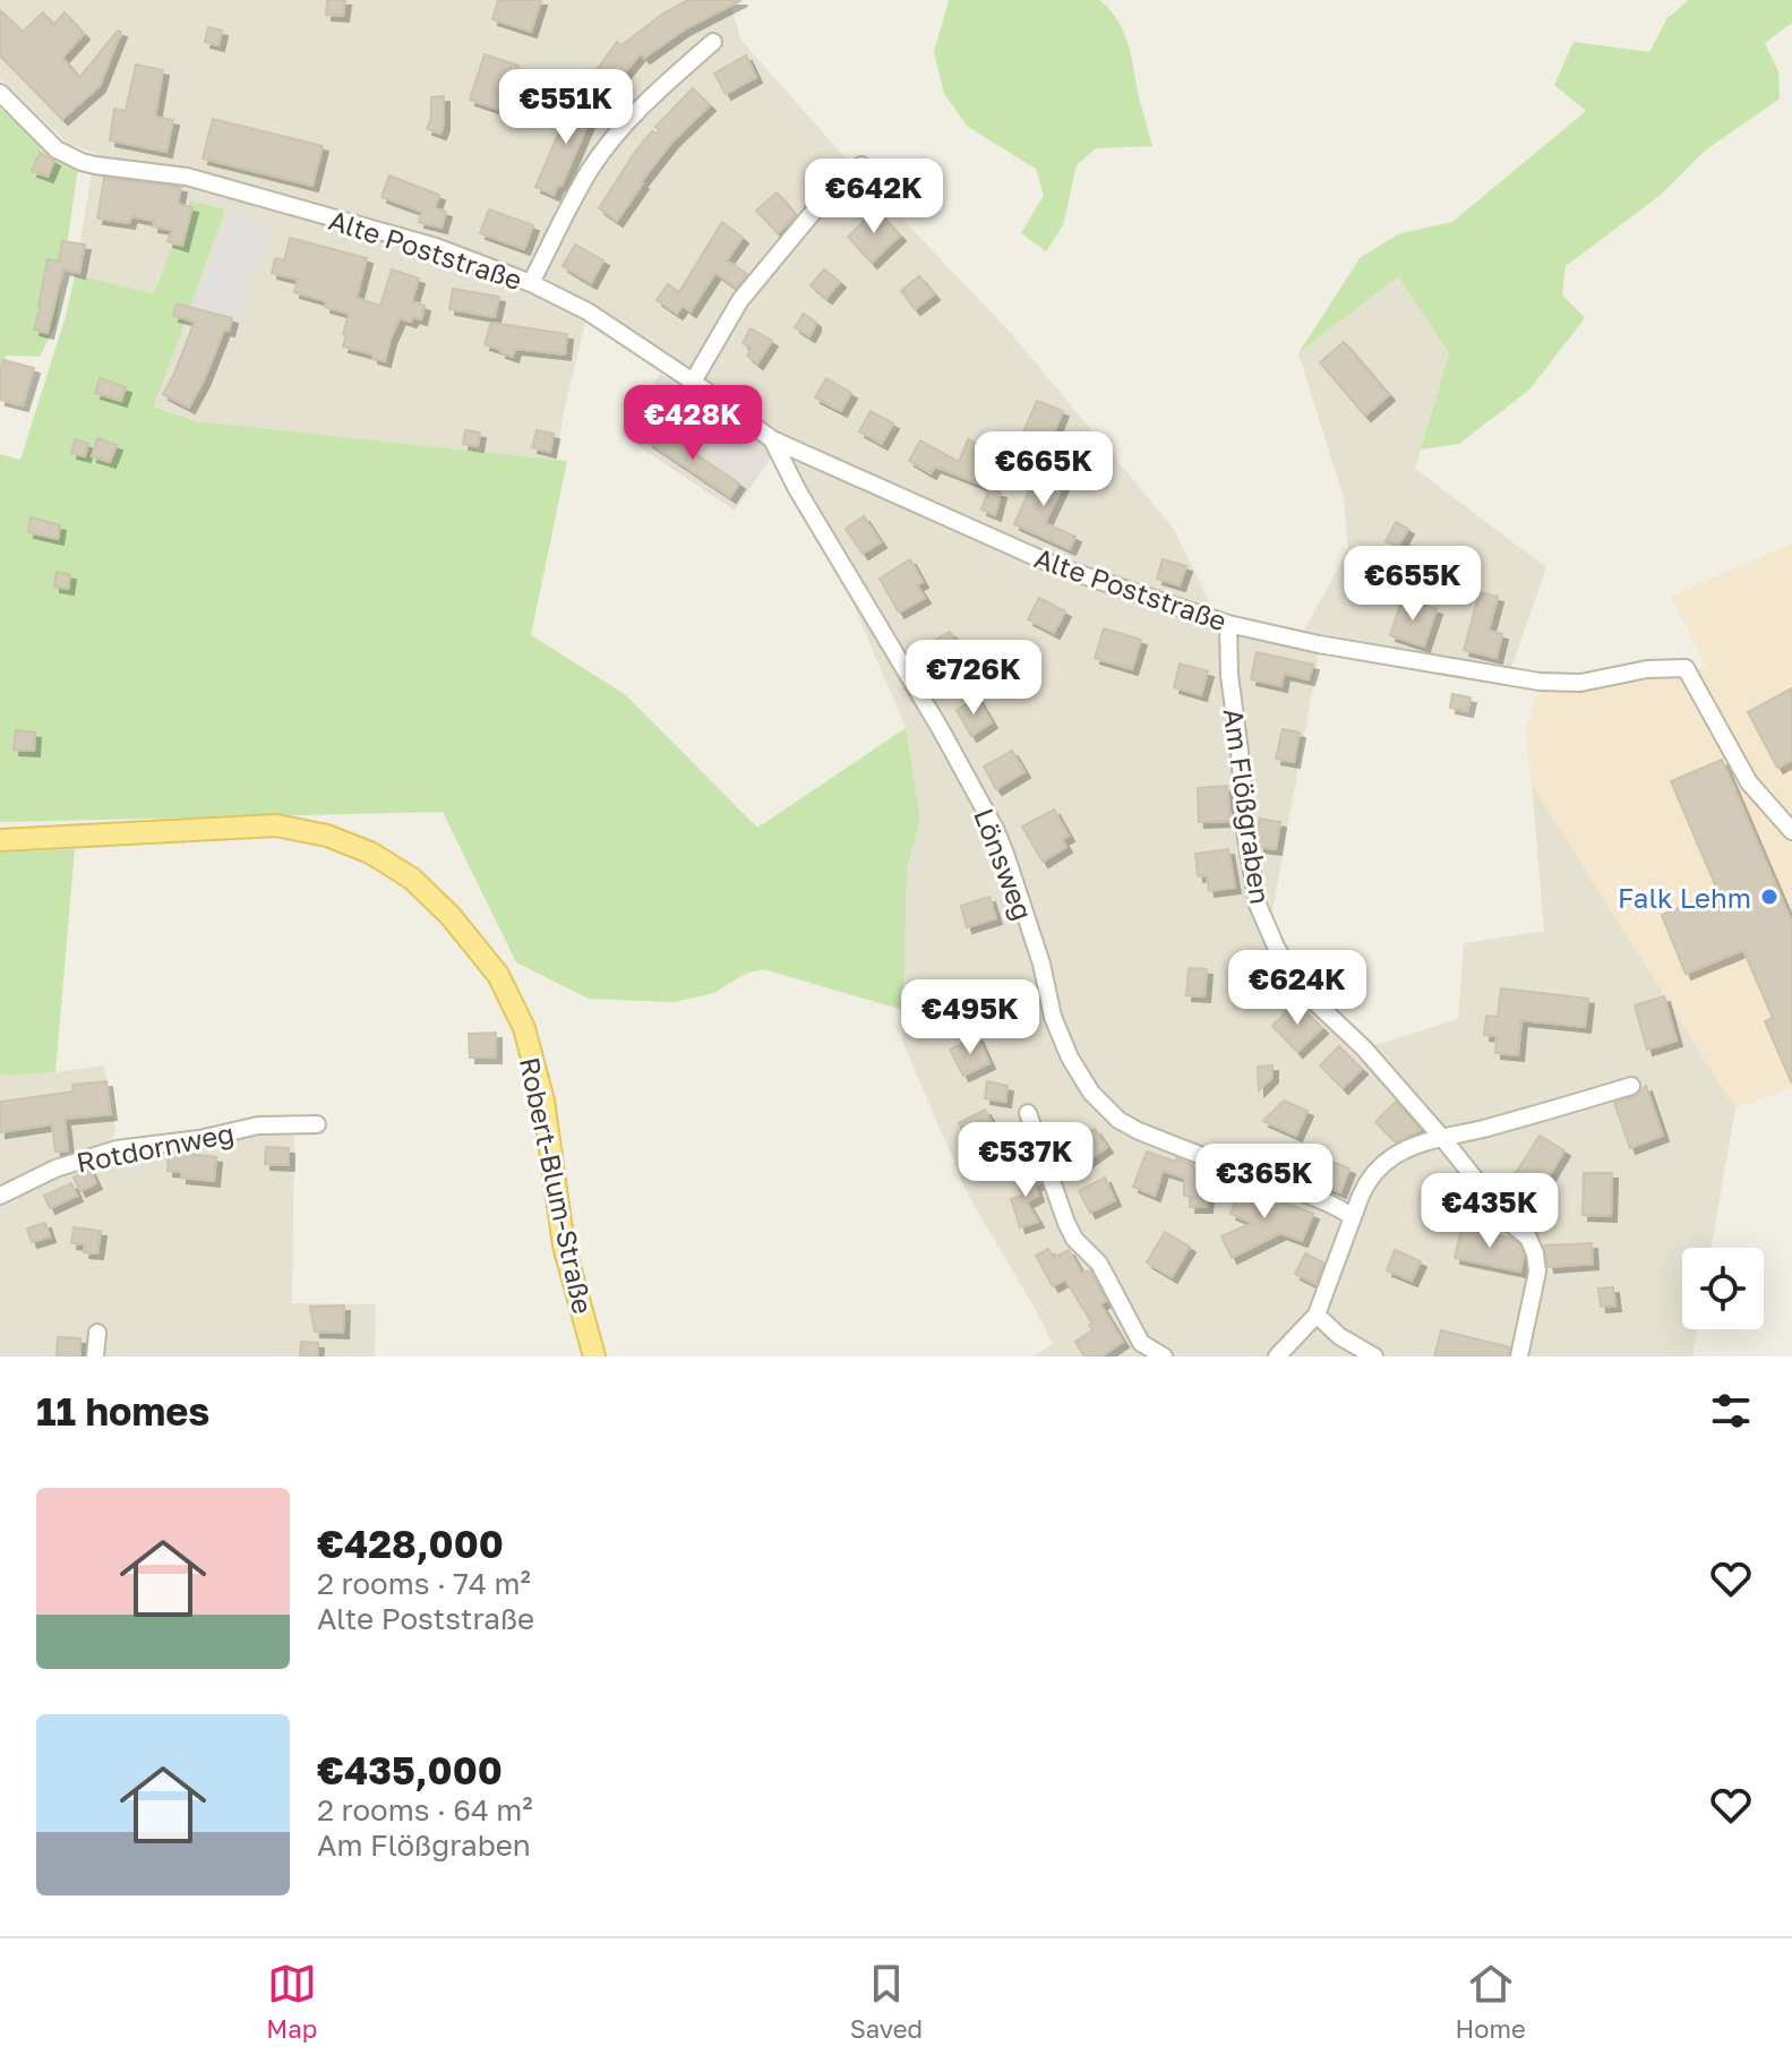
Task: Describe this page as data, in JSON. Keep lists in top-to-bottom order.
{
  "streets": {
    "main road": ["Robert-Blum-Straße"],
    "street": [
      "Alte Poststraße",
      "Am Flößgraben",
      "Lönsweg",
      "Rotdornweg"
    ]
  },
  "crossings": [
    ["Alte Poststraße", "Am Flößgraben"],
    ["Alte Poststraße", "Lönsweg"]
  ],
  "places": ["Falk Lehm"],
  "page": {
    "price": [
      "€551K",
      "€642K",
      "€428K",
      "€665K",
      "€655K",
      "€726K",
      "€624K",
      "€495K",
      "€537K",
      "€365K",
      "€435K"
    ],
    "heading": "11 homes",
    "list": [
      {
        "name": "€428,000",
        "note": "2 rooms · 74 m² · Alte Poststraße"
      },
      {
        "name": "€435,000",
        "note": "2 rooms · 64 m² · Am Flößgraben"
      }
    ],
    "tabs": ["Map", "Saved", "Home"]
  }
}
